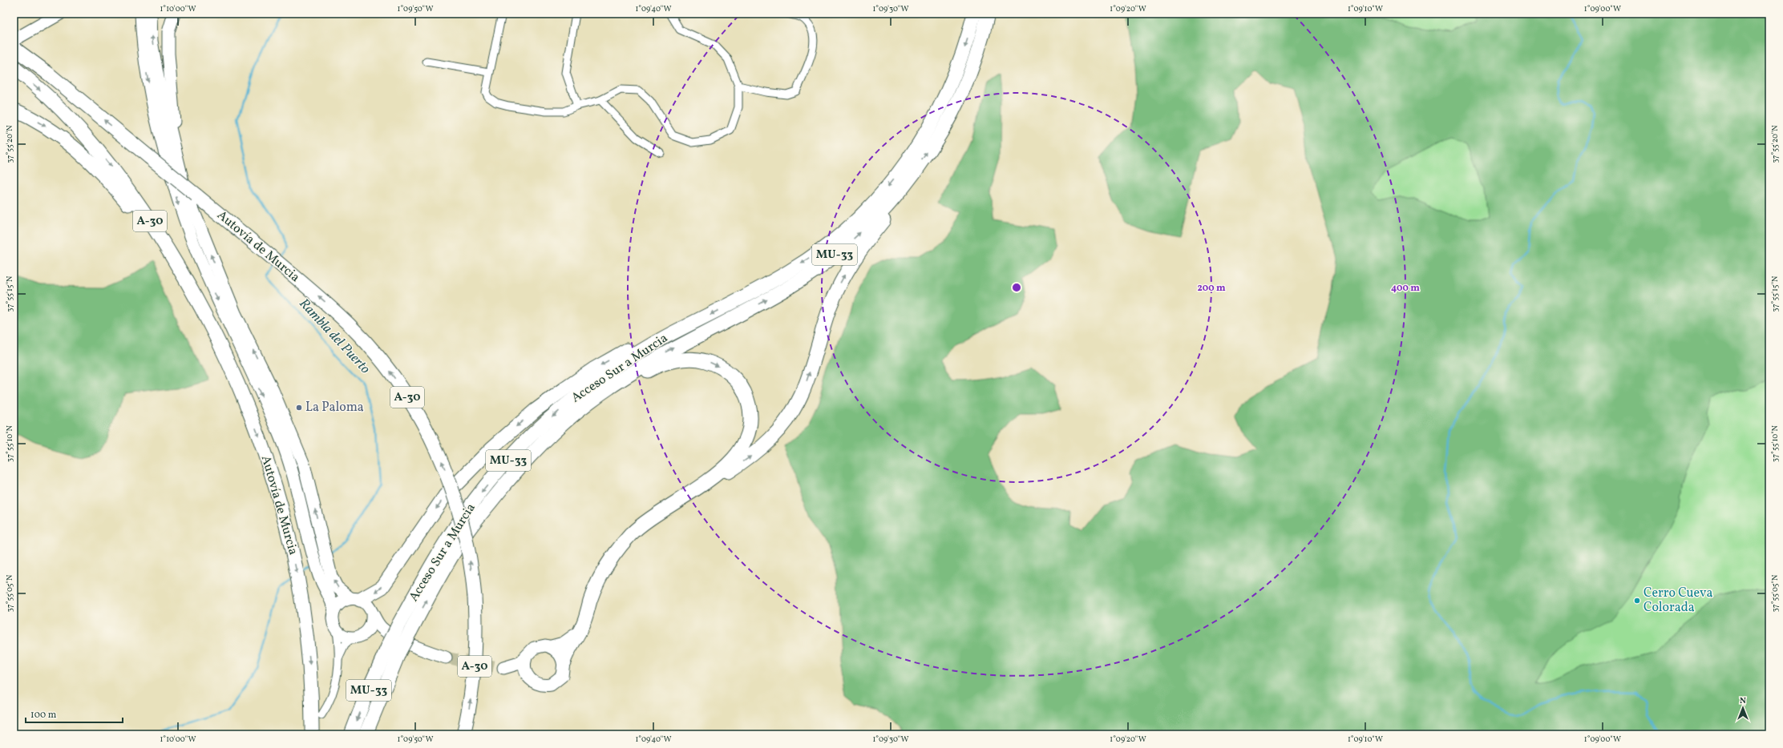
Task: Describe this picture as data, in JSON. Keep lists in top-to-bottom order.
{
  "streets": {
    "highway": [
      "A-30",
      "Autovía de Murcia",
      "MU-33",
      "Acceso Sur a Murcia"
    ]
  },
  "water": ["Rambla del Puerto"],
  "places": ["La Paloma", "Cerro Cueva Colorada"],
  "scale_bar": "100 m",
  "north": "top",
  "coordinates": [
    "1°10'00\"W",
    "1°09'50\"W",
    "1°09'40\"W",
    "1°09'30\"W",
    "1°09'20\"W",
    "1°09'10\"W",
    "1°09'00\"W",
    "37°55'20\"N",
    "37°55'15\"N",
    "37°55'10\"N",
    "37°55'05\"N"
  ],
  "rings": ["200 m", "400 m"]
}
